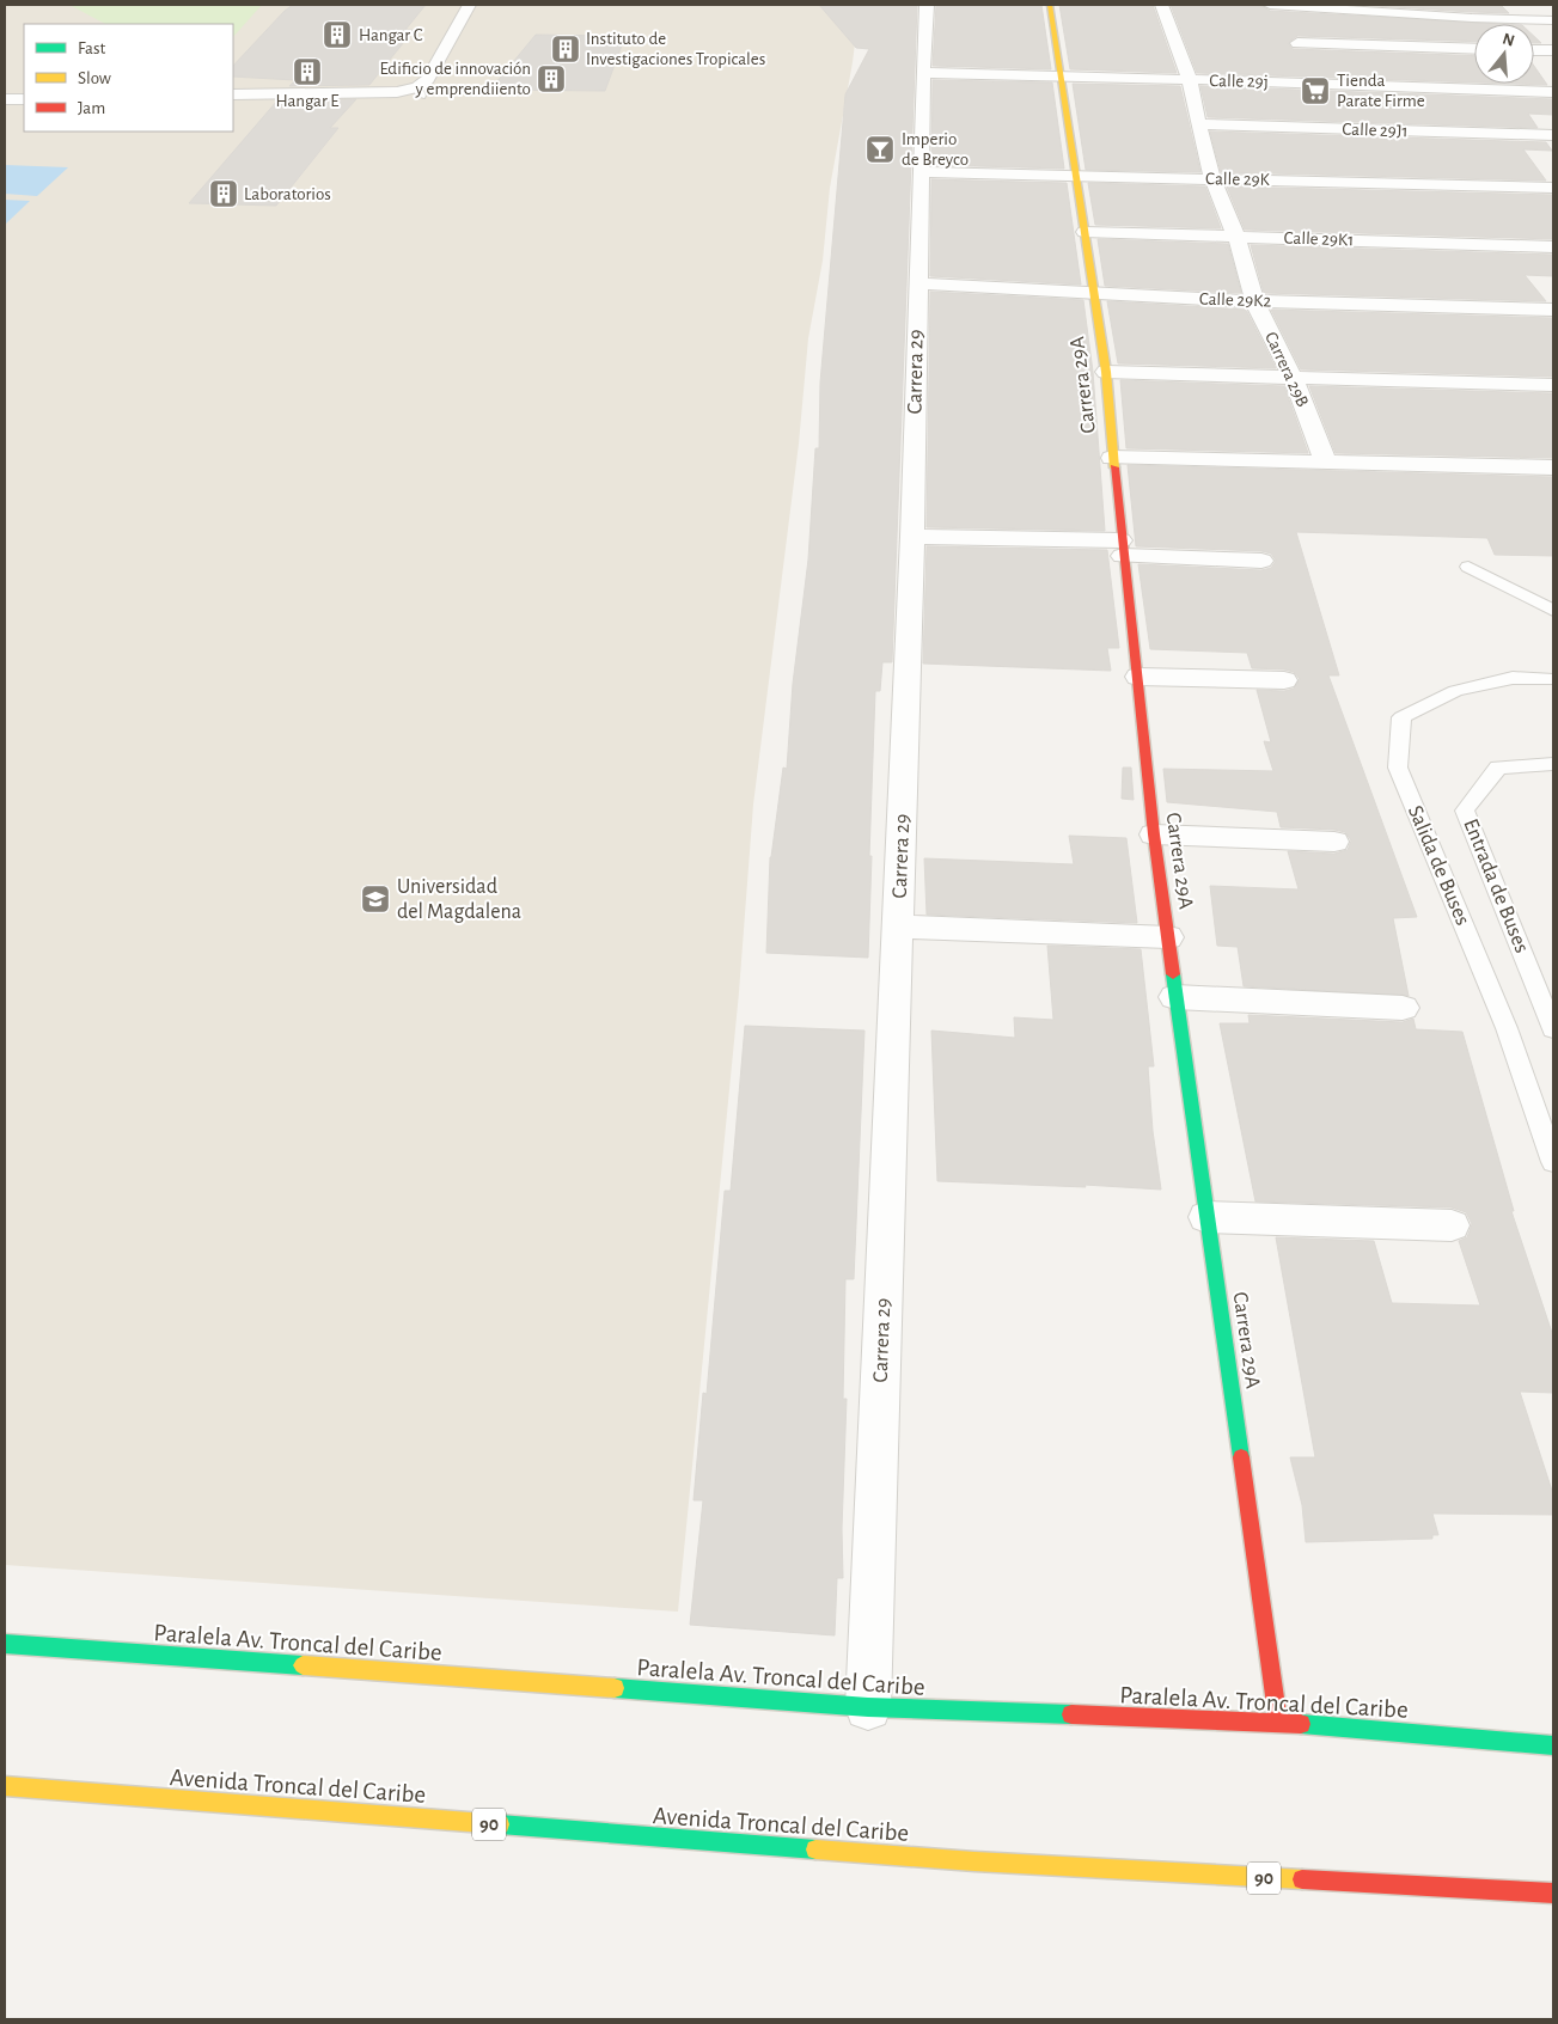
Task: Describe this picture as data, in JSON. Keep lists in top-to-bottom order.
{
  "streets": {
    "main road": [
      "Carrera 29A",
      "Paralela Av. Troncal del Caribe",
      "Avenida Troncal del Caribe",
      "90"
    ],
    "street": [
      "Calle 29j",
      "Calle 29J1",
      "Calle 29K",
      "Calle 29K1",
      "Calle 29K2",
      "Carrera 29B",
      "Carrera 29"
    ],
    "lane": ["Salida de Buses", "Entrada de Buses"]
  },
  "crossings": [
    ["Calle 29j", "Carrera 29B"],
    ["Calle 29j", "Carrera 29"],
    ["Calle 29j", "Carrera 29A"],
    ["Calle 29J1", "Carrera 29B"],
    ["Calle 29K", "Carrera 29B"],
    ["Calle 29K", "Carrera 29"],
    ["Calle 29K", "Carrera 29A"],
    ["Calle 29K1", "Carrera 29B"],
    ["Calle 29K1", "Carrera 29A"],
    ["Calle 29K2", "Carrera 29B"],
    ["Calle 29K2", "Carrera 29"],
    ["Calle 29K2", "Carrera 29A"],
    ["Carrera 29", "Paralela Av. Troncal del Caribe"],
    ["Carrera 29A", "Paralela Av. Troncal del Caribe"]
  ],
  "places": {
    "building": [
      "Hangar C",
      "Instituto de Investigaciones Tropicales",
      "Hangar E",
      "Edificio de innovación y emprendiiento",
      "Laboratorios"
    ],
    "supermarket": ["Tienda Parate Firme"],
    "bar": ["Imperio de Breyco"],
    "school or university": ["Universidad del Magdalena"]
  },
  "legend": ["Fast", "Slow", "Jam"],
  "north": "top"
}
